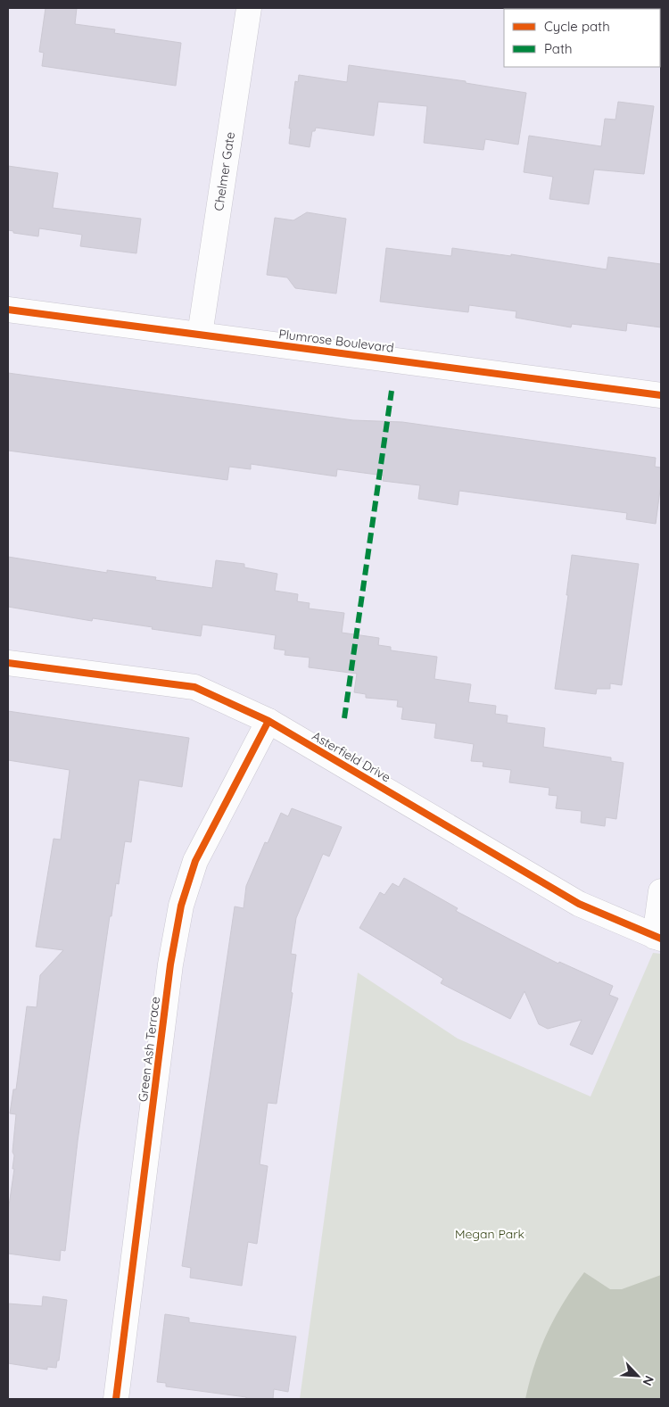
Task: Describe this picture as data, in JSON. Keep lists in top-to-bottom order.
{
  "streets": {
    "street": [
      "Chelmer Gate",
      "Plumrose Boulevard",
      "Asterfield Drive",
      "Green Ash Terrace"
    ]
  },
  "crossings": [
    ["Chelmer Gate", "Plumrose Boulevard"],
    ["Asterfield Drive", "Green Ash Terrace"]
  ],
  "parks": ["Megan Park"],
  "legend": ["Cycle path", "Path"],
  "north": "bottom right"
}
